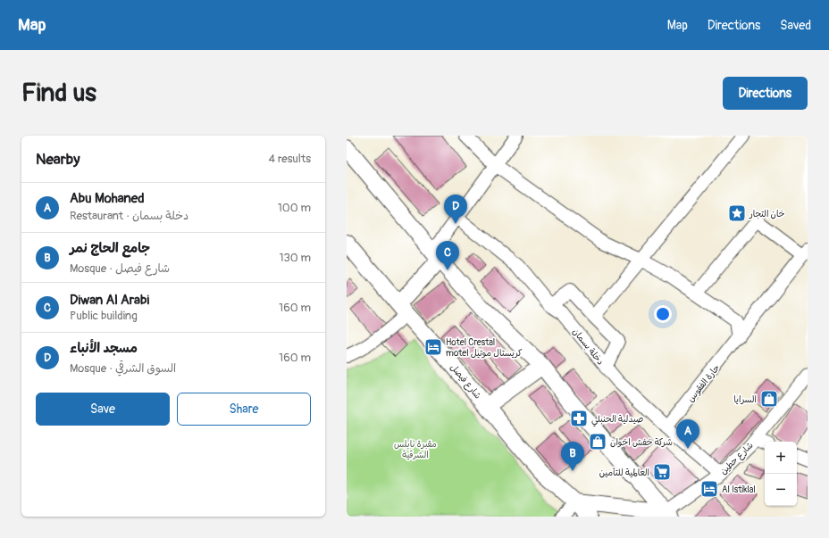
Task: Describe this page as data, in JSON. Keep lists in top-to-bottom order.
{
  "streets": {
    "main road": ["شارع فيصل"],
    "street": ["دخلة بسمان", "حارة الفقوس", "شارع حطين"]
  },
  "crossings": [
    ["دخلة بسمان", "حارة الفقوس"],
    ["دخلة بسمان", "شارع حطين"]
  ],
  "parks": ["مقبرة نابلس الشرقية"],
  "places": {
    "place": ["خان التجار"],
    "hotel": ["Hotel Crestal motel كريستال موتيل", "Al Istiklal"],
    "shop": ["السرايا", "شركة خفش اخوان"],
    "pharmacy": ["صيدلية الحنبلي"],
    "supermarket": ["العالمية للتأمين"]
  },
  "page": {
    "header": "Map",
    "nav": ["Map", "Directions", "Saved"],
    "buttons": [
      "Directions",
      ["Save", "Share"]
    ],
    "title": "Find us",
    "heading": ["Nearby", "4 results"],
    "list": [
      {
        "mark": "A",
        "name": "Abu Mohaned",
        "note": "Restaurant · دخلة بسمان",
        "value": "100 m"
      },
      {
        "mark": "B",
        "name": "جامع الحاج نمر",
        "note": "Mosque · شارع فيصل",
        "value": "130 m"
      },
      {
        "mark": "C",
        "name": "Diwan Al Arabi",
        "note": "Public building",
        "value": "160 m"
      },
      {
        "mark": "D",
        "name": "مسجد الأنباء",
        "note": "Mosque · السوق الشرقي",
        "value": "160 m"
      }
    ],
    "pins": [
      "D",
      "C",
      "A",
      "B"
    ],
    "map_buttons": ["+", "−"]
  }
}
